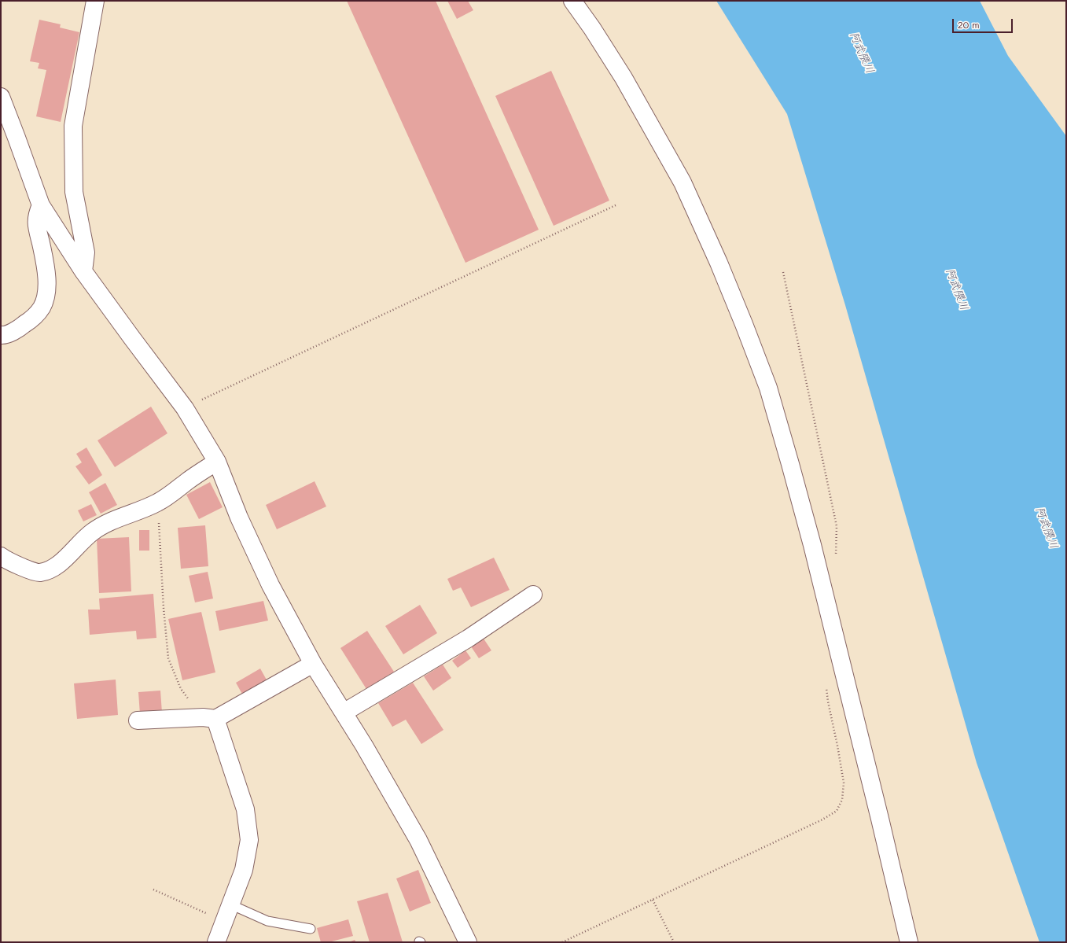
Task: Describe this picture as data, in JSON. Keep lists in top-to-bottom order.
{
  "water": ["阿武隈川"],
  "scale_bar": "20 m"
}
